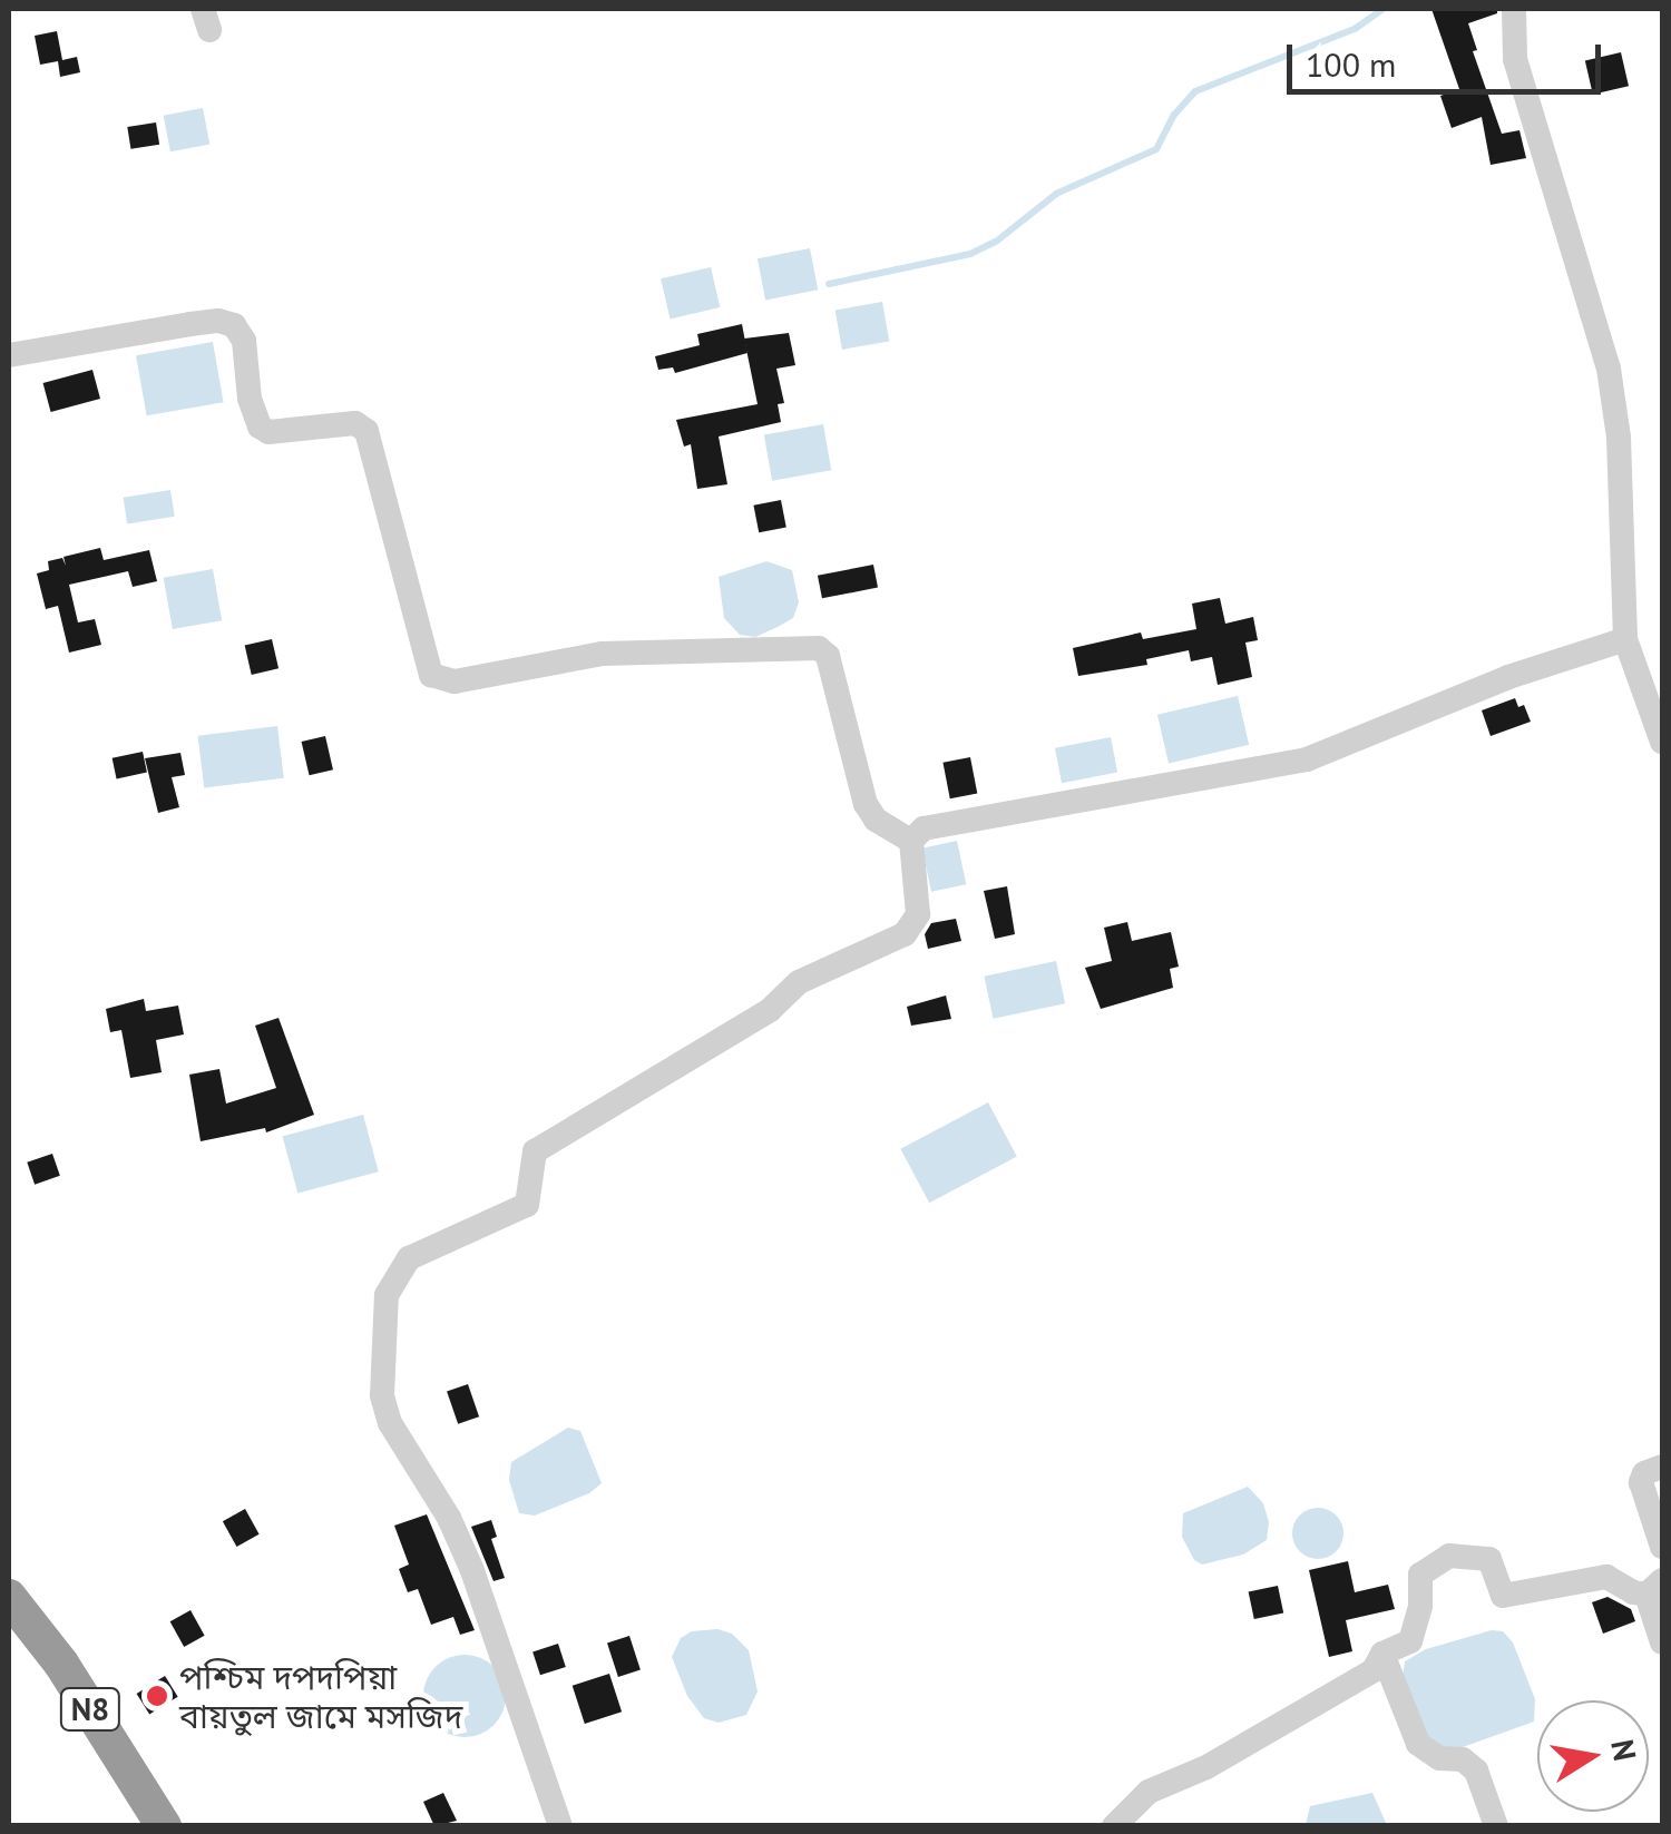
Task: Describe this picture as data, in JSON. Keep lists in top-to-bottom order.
{
  "streets": {
    "highway": ["N8"]
  },
  "places": ["পশ্চিম দপদপিয়া বায়তুল জামে মসজিদ"],
  "scale_bar": "100 m",
  "north": "right"
}
